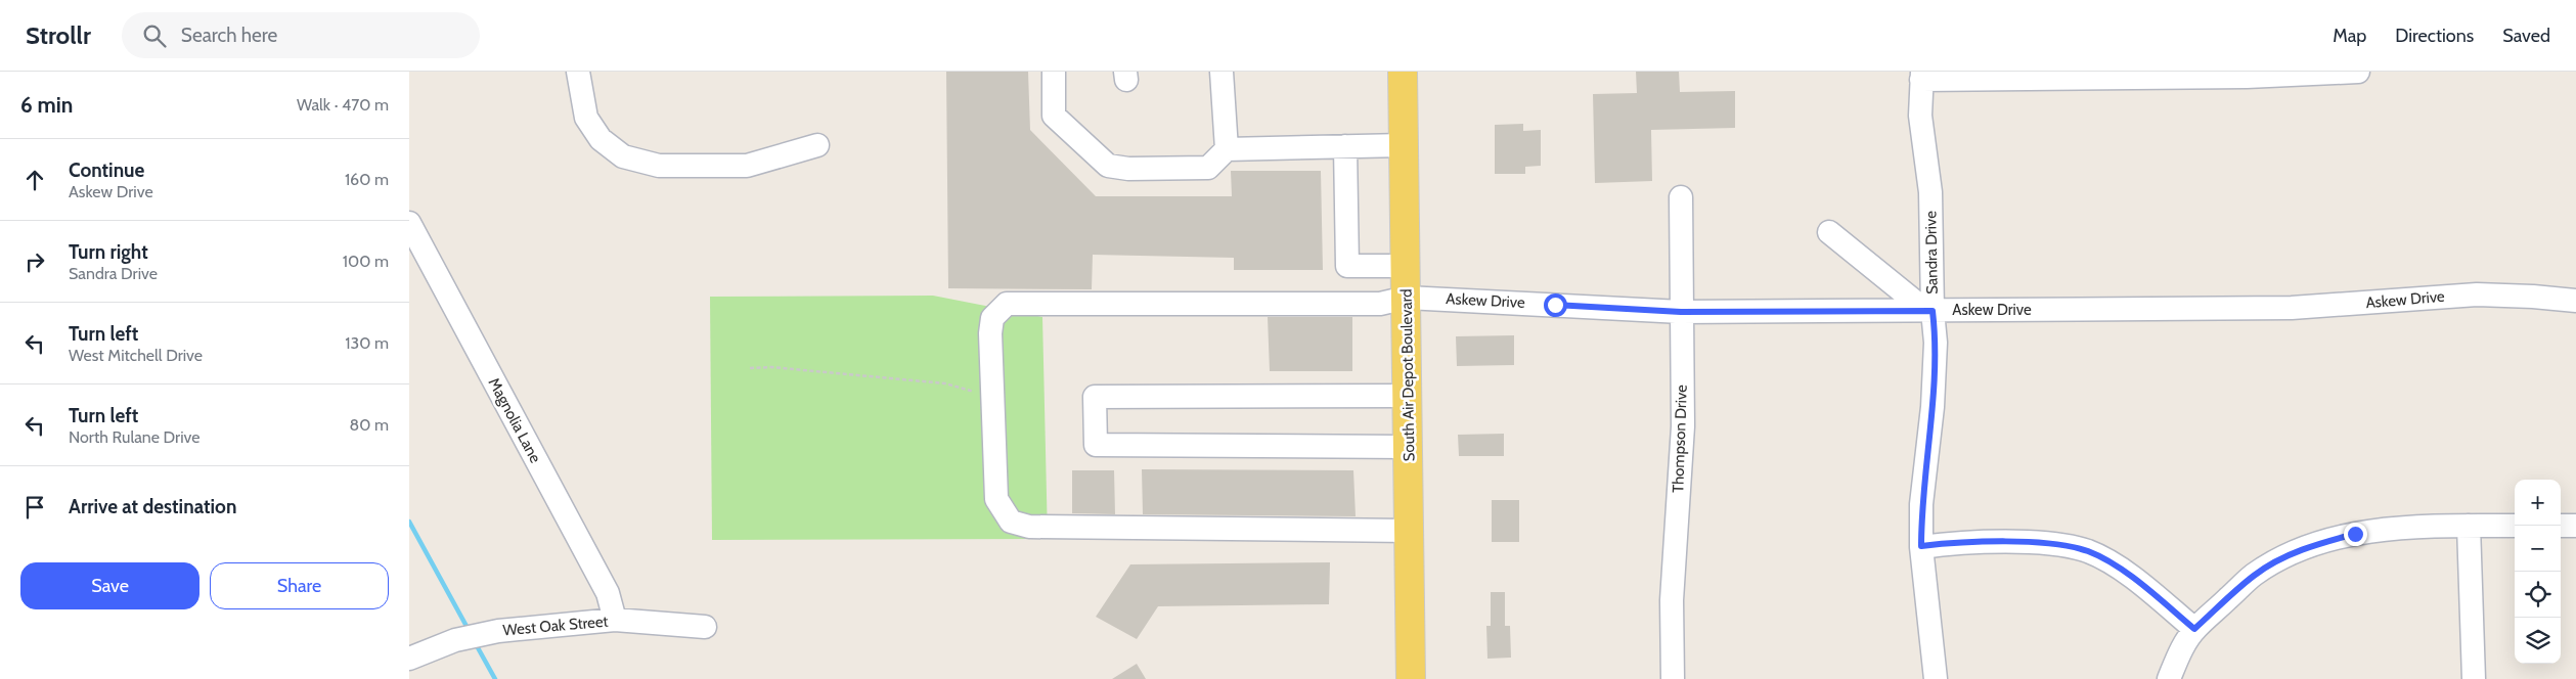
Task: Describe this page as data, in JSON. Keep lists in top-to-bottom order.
{
  "streets": {
    "main road": ["South Air Depot Boulevard"],
    "street": [
      "Sandra Drive",
      "Askew Drive",
      "Magnolia Lane",
      "Thompson Drive",
      "West Oak Street"
    ]
  },
  "crossings": [
    ["Sandra Drive", "Askew Drive"],
    ["Askew Drive", "South Air Depot Boulevard"],
    ["Askew Drive", "Thompson Drive"],
    ["Magnolia Lane", "West Oak Street"]
  ],
  "page": {
    "header": "Strollr",
    "search": "Search here",
    "nav": ["Map", "Directions", "Saved"],
    "heading": ["6 min", "Walk · 470 m"],
    "list": [
      ["Continue", "Askew Drive", "160 m"],
      ["Turn right", "Sandra Drive", "100 m"],
      ["Turn left", "West Mitchell Drive", "130 m"],
      ["Turn left", "North Rulane Drive", "80 m"],
      "Arrive at destination"
    ],
    "map_buttons": ["+", "−"],
    "buttons": ["Save", "Share"]
  }
}
